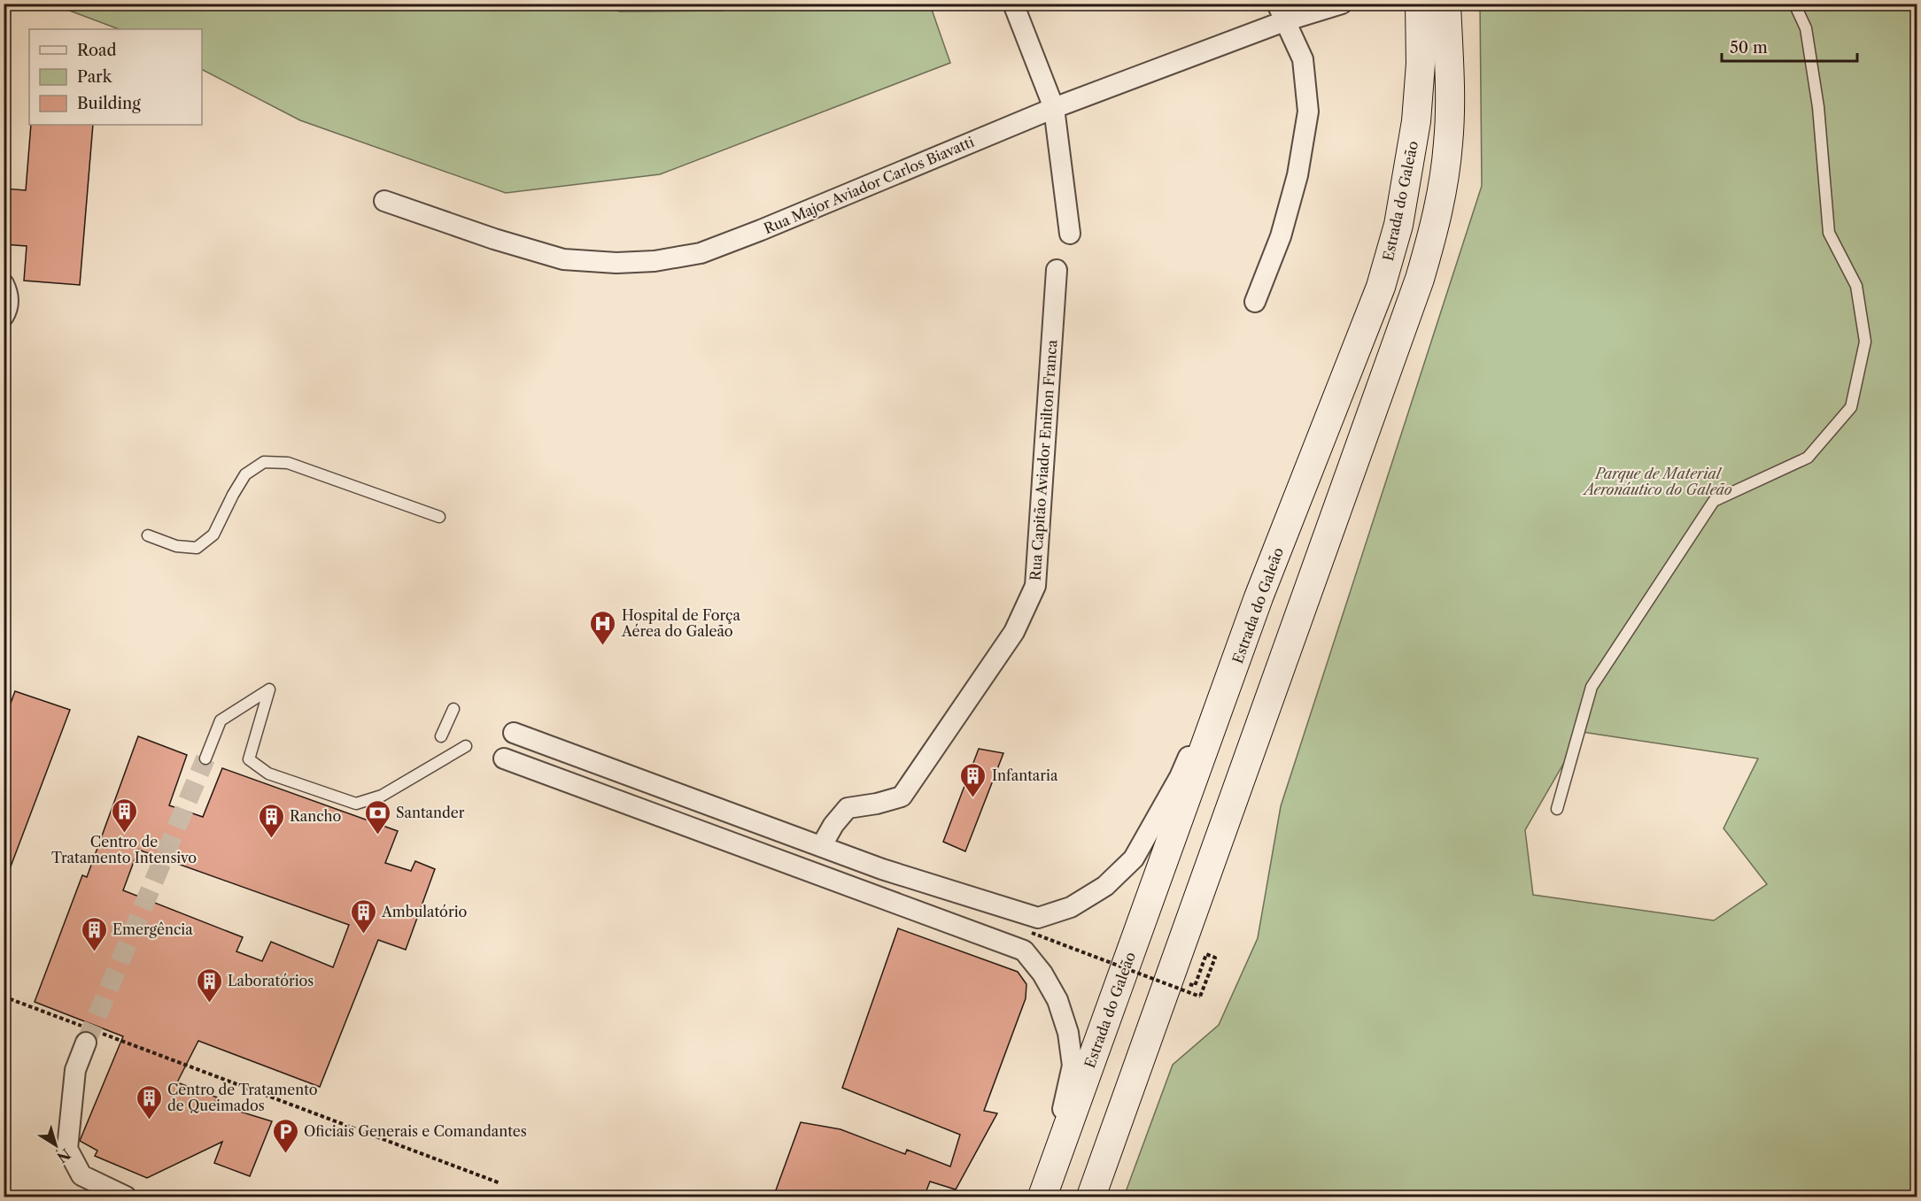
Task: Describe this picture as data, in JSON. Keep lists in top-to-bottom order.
{
  "streets": {
    "main road": ["Estrada do Galeão"],
    "street": ["Rua Major Aviador Carlos Biavatti", "Rua Capitão Aviador Enilton Franca"]
  },
  "parks": ["Parque de Material Aeronáutico do Galeão"],
  "places": {
    "hospital": ["Hospital de Força Aérea do Galeão"],
    "building": [
      "Infantaria",
      "Centro de Tratamento Intensivo",
      "Rancho",
      "Ambulatório",
      "Emergência",
      "Laboratórios",
      "Centro de Tratamento de Queimados"
    ],
    "bank": ["Santander"],
    "parking": ["Oficiais Generais e Comandantes"]
  },
  "legend": ["Road", "Park", "Building"],
  "scale_bar": "50 m",
  "north": "bottom right"
}
